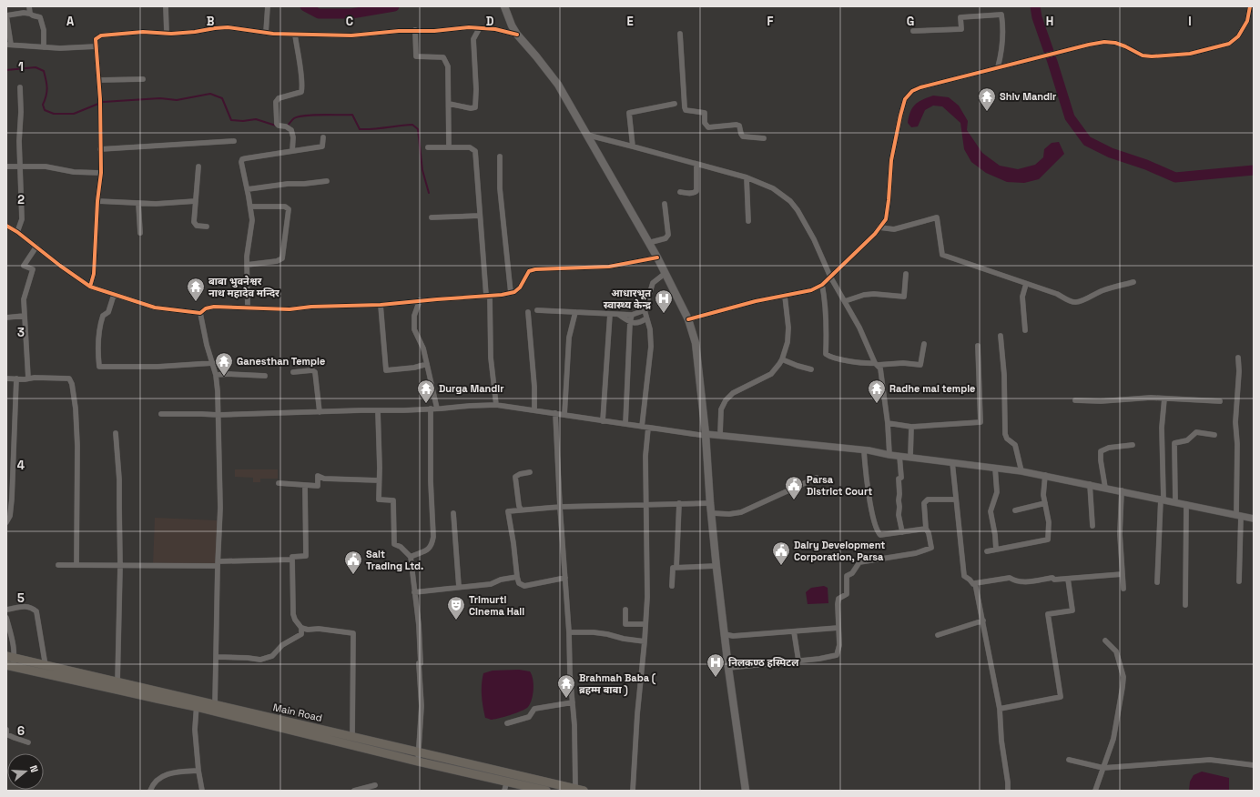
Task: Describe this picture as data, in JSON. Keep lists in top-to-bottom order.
{
  "streets": {
    "main road": ["Main Road"]
  },
  "places": {
    "temple": [
      "Shiv Mandir",
      "बाबा भुवनेश्वर नाथ महादेव मन्दिर",
      "Ganesthan Temple",
      "Durga Mandir",
      "Radhe mai temple",
      "Brahmah Baba ( ब्रहम्म बाबा )"
    ],
    "hospital": ["आधारभूत स्वास्थ्य केन्द्र", "निलकण्ठ हस्पिटल"],
    "public building": ["Parsa District Court", "Dairy Development Corporation, Parsa", "Salt Trading Ltd."],
    "theatre": ["Trimurti Cinema Hall"]
  },
  "north": "right",
  "grid": {
    "columns": [
      "A",
      "B",
      "C",
      "D",
      "E",
      "F",
      "G",
      "H",
      "I"
    ],
    "rows": [
      "1",
      "2",
      "3",
      "4",
      "5",
      "6"
    ]
  }
}
